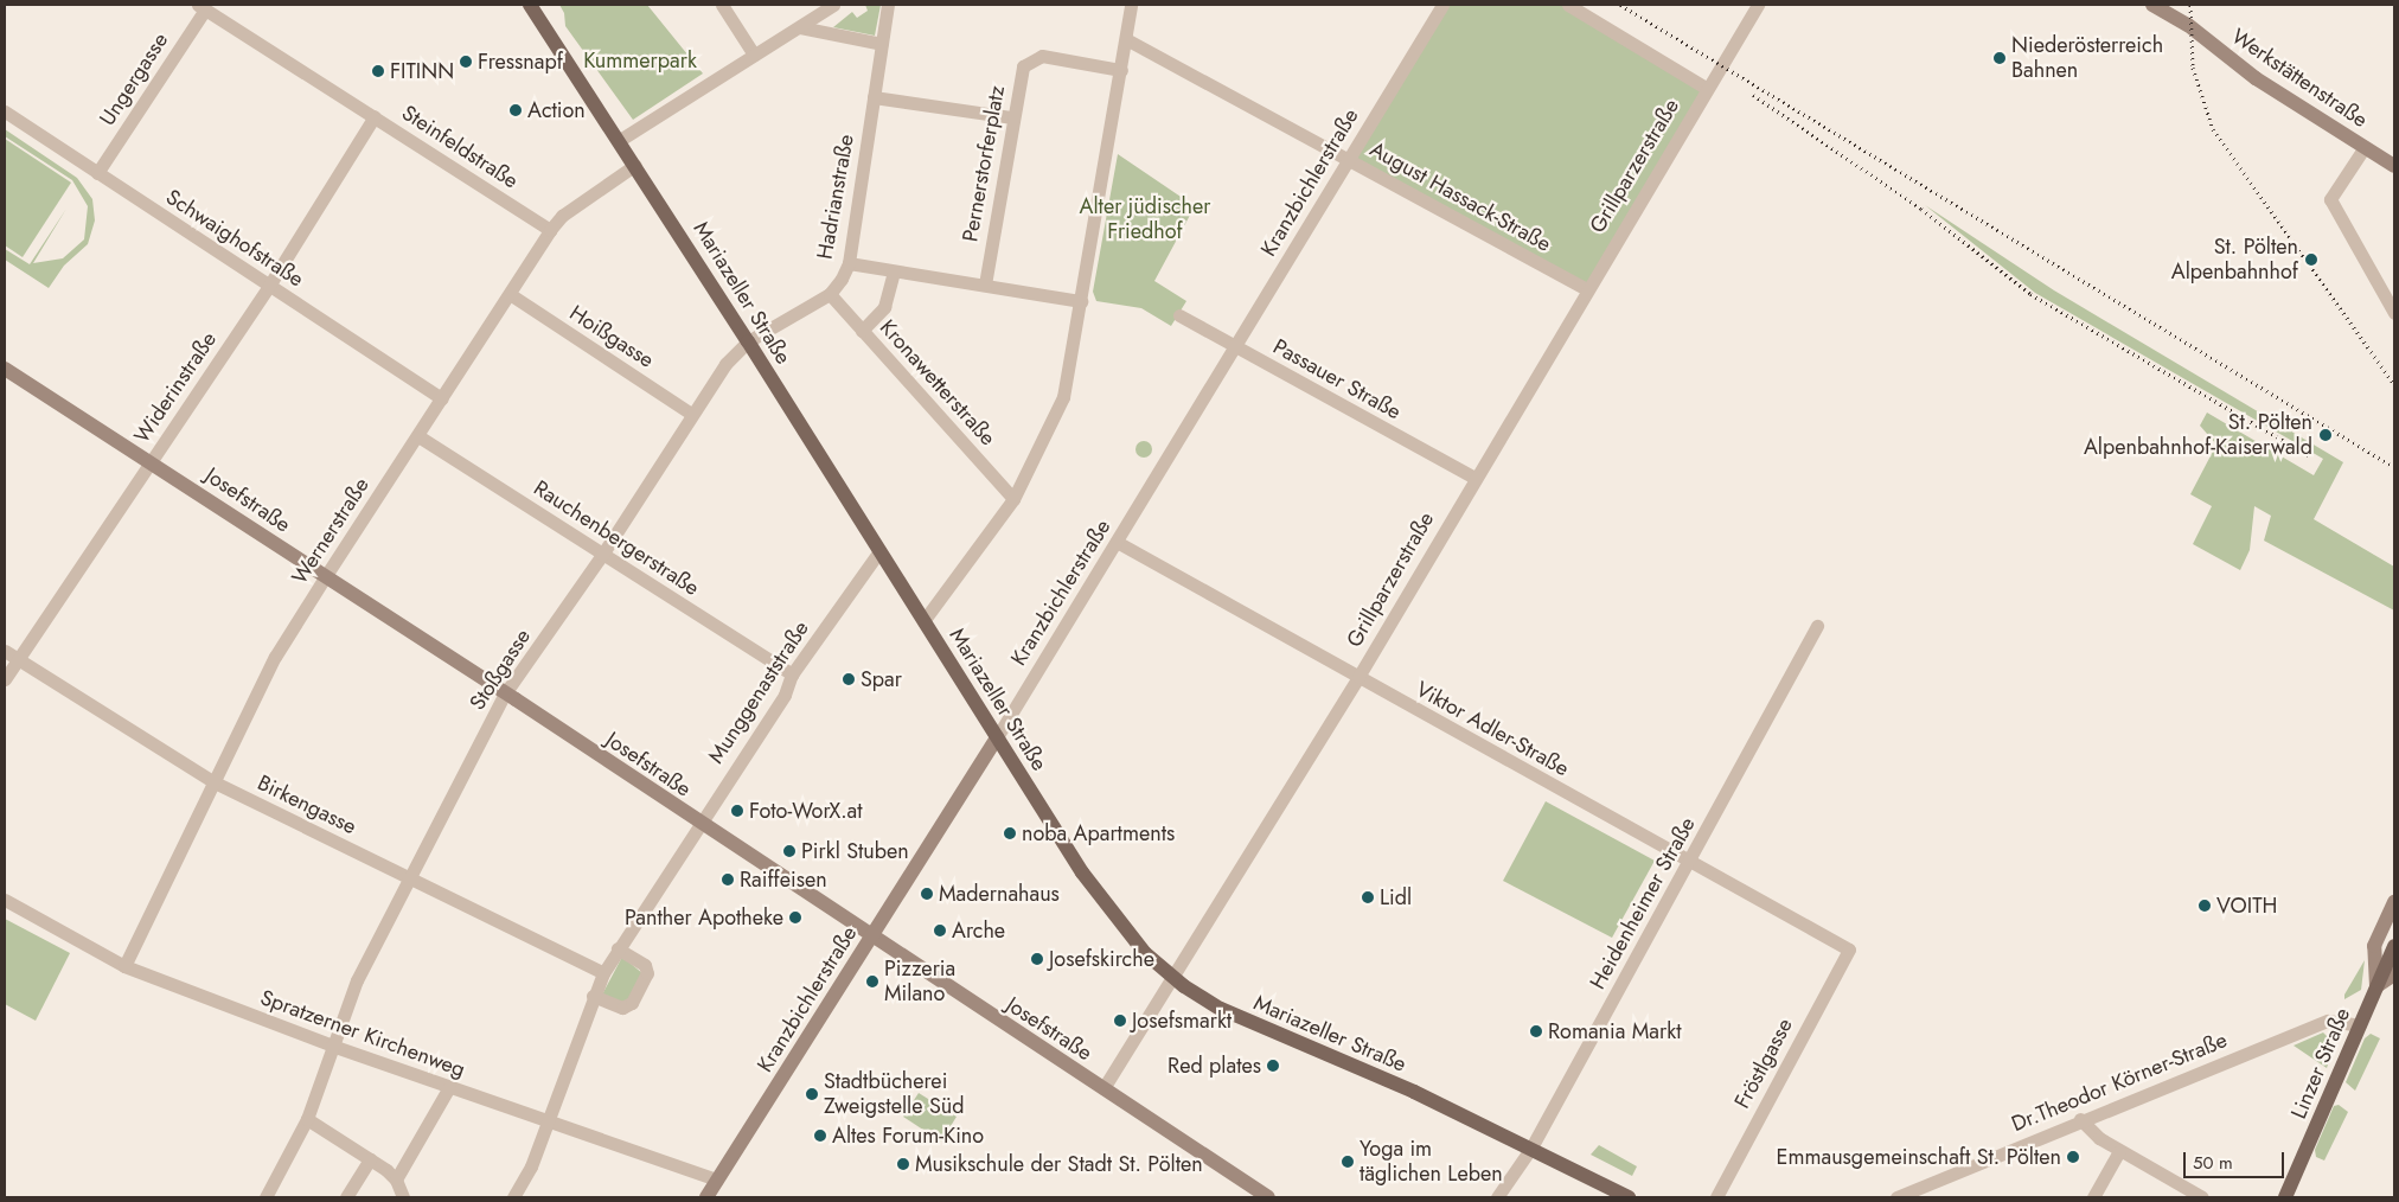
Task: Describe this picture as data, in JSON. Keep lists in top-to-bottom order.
{
  "streets": {
    "main road": ["Mariazeller Straße", "Linzer Straße"],
    "street": [
      "Werkstättenstraße",
      "Ungergasse",
      "Steinfeldstraße",
      "Pernerstorferplatz",
      "Grillparzerstraße",
      "Kranzbichlerstraße",
      "Hadrianstraße",
      "August Hassack-Straße",
      "Schwaighofstraße",
      "Hoißgasse",
      "Passauer Straße",
      "Kronawetterstraße",
      "Widerinstraße",
      "Josefstraße",
      "Wernerstraße",
      "Rauchenbergerstraße",
      "Stoßgasse",
      "Munggenaststraße",
      "Viktor Adler-Straße",
      "Birkengasse",
      "Heidenheimer Straße",
      "Spratzerner Kirchenweg",
      "Fröstlgasse",
      "Dr.Theodor Körner-Straße"
    ]
  },
  "crossings": [
    ["Ungergasse", "Steinfeldstraße"],
    ["Ungergasse", "Schwaighofstraße"],
    ["Steinfeldstraße", "Widerinstraße"],
    ["Steinfeldstraße", "Wernerstraße"],
    ["Grillparzerstraße", "August Hassack-Straße"],
    ["Grillparzerstraße", "Mariazeller Straße"],
    ["Grillparzerstraße", "Passauer Straße"],
    ["Grillparzerstraße", "Josefstraße"],
    ["Grillparzerstraße", "Viktor Adler-Straße"],
    ["Kranzbichlerstraße", "August Hassack-Straße"],
    ["Kranzbichlerstraße", "Mariazeller Straße"],
    ["Kranzbichlerstraße", "Passauer Straße"],
    ["Kranzbichlerstraße", "Josefstraße"],
    ["Kranzbichlerstraße", "Viktor Adler-Straße"],
    ["Kranzbichlerstraße", "Spratzerner Kirchenweg"],
    ["Hadrianstraße", "Mariazeller Straße"],
    ["Hadrianstraße", "Kronawetterstraße"],
    ["Hadrianstraße", "Stoßgasse"],
    ["Schwaighofstraße", "Widerinstraße"],
    ["Schwaighofstraße", "Wernerstraße"],
    ["Mariazeller Straße", "Wernerstraße"],
    ["Mariazeller Straße", "Stoßgasse"],
    ["Mariazeller Straße", "Munggenaststraße"],
    ["Mariazeller Straße", "Heidenheimer Straße"],
    ["Hoißgasse", "Wernerstraße"],
    ["Hoißgasse", "Stoßgasse"],
    ["Widerinstraße", "Josefstraße"],
    ["Widerinstraße", "Birkengasse"],
    ["Josefstraße", "Wernerstraße"],
    ["Josefstraße", "Stoßgasse"],
    ["Josefstraße", "Munggenaststraße"],
    ["Wernerstraße", "Rauchenbergerstraße"],
    ["Wernerstraße", "Birkengasse"],
    ["Wernerstraße", "Spratzerner Kirchenweg"],
    ["Rauchenbergerstraße", "Stoßgasse"],
    ["Rauchenbergerstraße", "Munggenaststraße"],
    ["Stoßgasse", "Birkengasse"],
    ["Stoßgasse", "Spratzerner Kirchenweg"],
    ["Munggenaststraße", "Birkengasse"],
    ["Munggenaststraße", "Spratzerner Kirchenweg"],
    ["Viktor Adler-Straße", "Heidenheimer Straße"],
    ["Viktor Adler-Straße", "Fröstlgasse"],
    ["Linzer Straße", "Dr.Theodor Körner-Straße"]
  ],
  "parks": ["Kummerpark", "Alter jüdischer Friedhof"],
  "places": [
    "Niederösterreich Bahnen",
    "Fressnapf",
    "FITINN",
    "Action",
    "St. Pölten Alpenbahnhof",
    "St. Pölten Alpenbahnhof-Kaiserwald",
    "Spar",
    "Foto-WorX.at",
    "noba Apartments",
    "Pirkl Stuben",
    "Raiffeisen",
    "Madernahaus",
    "Lidl",
    "VOITH",
    "Panther Apotheke",
    "Arche",
    "Josefskirche",
    "Pizzeria Milano",
    "Josefsmarkt",
    "Romania Markt",
    "Red plates",
    "Stadtbücherei Zweigstelle Süd",
    "Altes Forum-Kino",
    "Emmausgemeinschaft St. Pölten",
    "Yoga im täglichen Leben",
    "Musikschule der Stadt St. Pölten"
  ],
  "scale_bar": "50 m"
}
